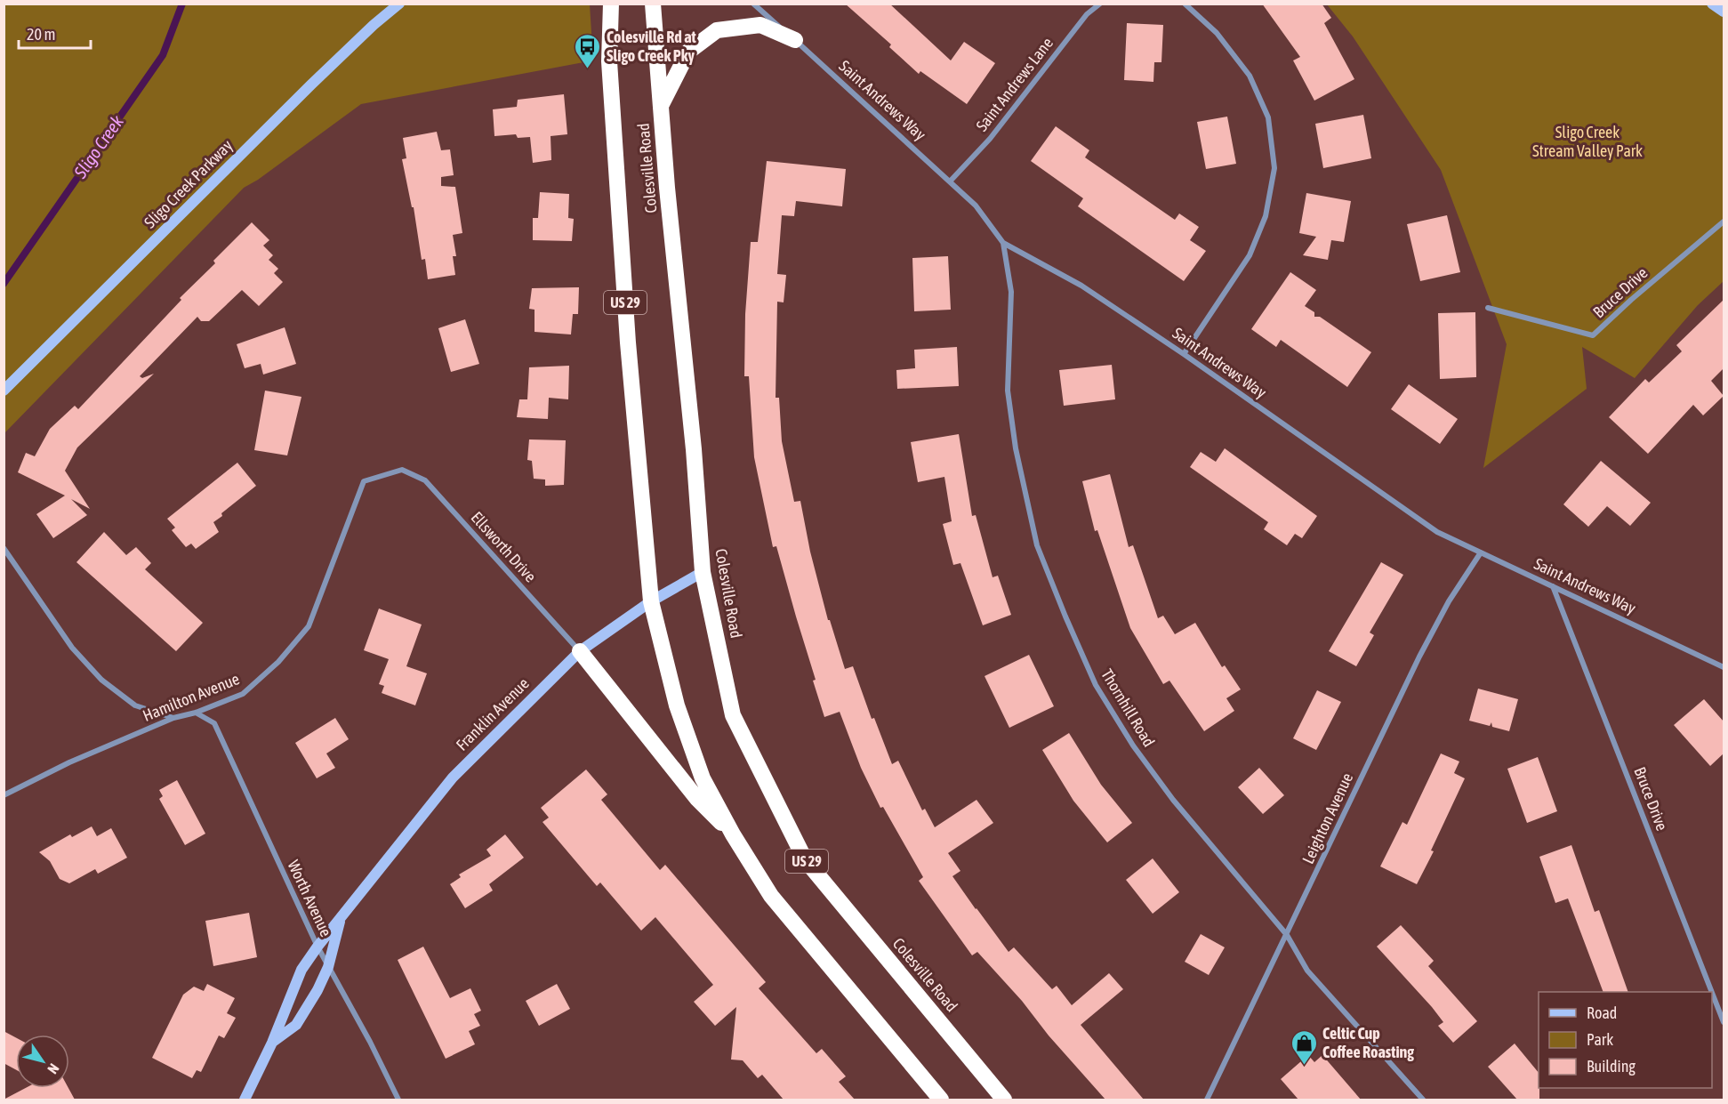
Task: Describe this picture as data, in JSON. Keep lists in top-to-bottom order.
{
  "streets": {
    "highway": ["Colesville Road", "US 29"],
    "street": [
      "Saint Andrews Lane",
      "Saint Andrews Way",
      "Sligo Creek Parkway",
      "Bruce Drive",
      "Ellsworth Drive",
      "Hamilton Avenue",
      "Thornhill Road",
      "Franklin Avenue",
      "Leighton Avenue",
      "Worth Avenue"
    ]
  },
  "crossings": [
    ["Saint Andrews Lane", "Saint Andrews Way"],
    ["Saint Andrews Way", "Bruce Drive"],
    ["Saint Andrews Way", "Thornhill Road"],
    ["Saint Andrews Way", "Leighton Avenue"],
    ["Colesville Road", "Franklin Avenue"],
    ["Ellsworth Drive", "Hamilton Avenue"],
    ["Ellsworth Drive", "Franklin Avenue"],
    ["Hamilton Avenue", "Worth Avenue"],
    ["Thornhill Road", "Leighton Avenue"],
    ["Franklin Avenue", "Worth Avenue"]
  ],
  "water": ["Sligo Creek"],
  "parks": ["Sligo Creek Stream Valley Park"],
  "places": {
    "bus stop": ["Colesville Rd at Sligo Creek Pky"],
    "shop": ["Celtic Cup Coffee Roasting"]
  },
  "legend": ["Road", "Park", "Building"],
  "scale_bar": "20 m",
  "north": "bottom right"
}
